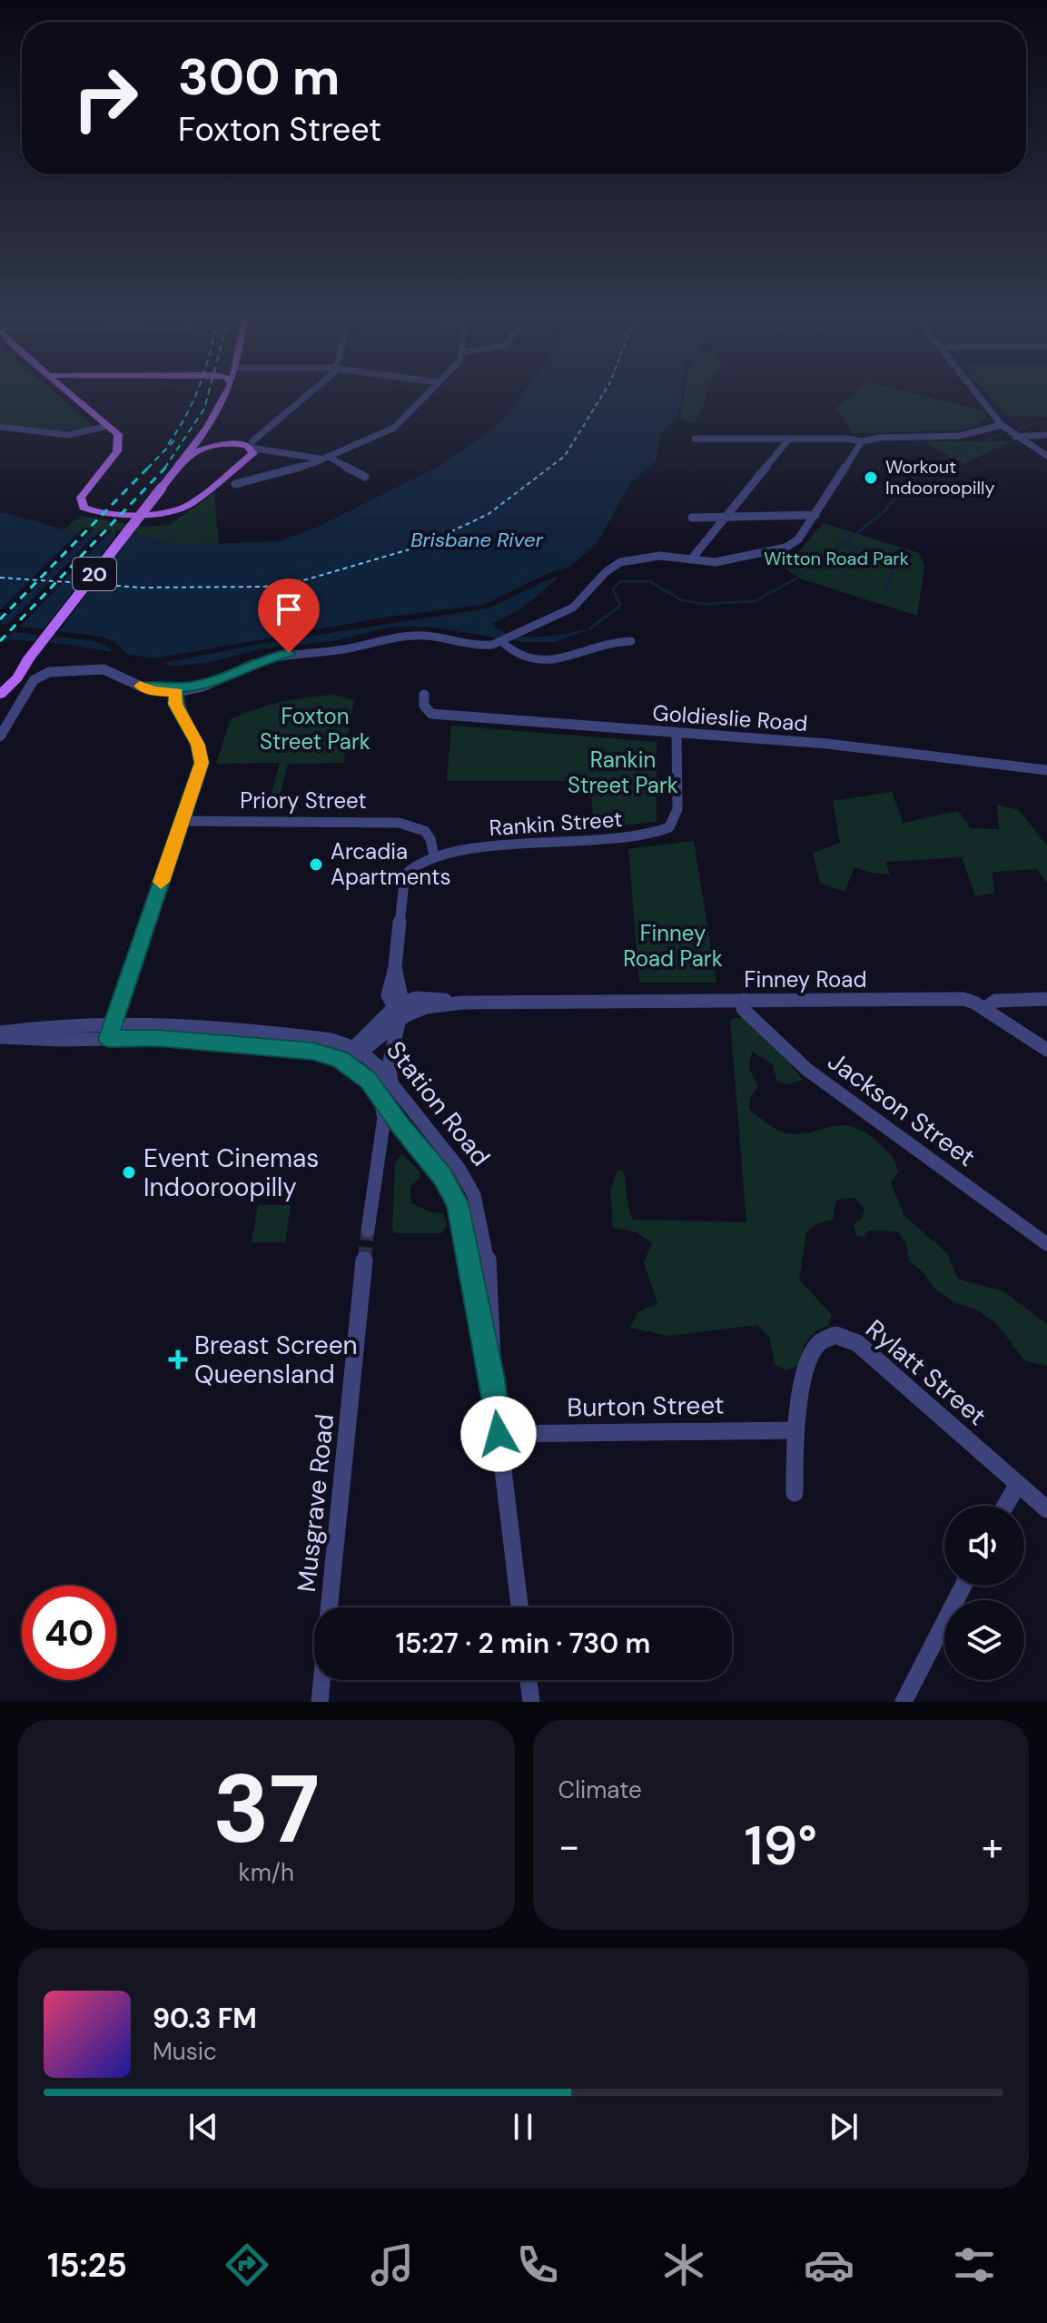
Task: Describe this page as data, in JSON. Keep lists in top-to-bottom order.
{
  "streets": {
    "main road": ["20"],
    "street": [
      "Goldieslie Road",
      "Priory Street",
      "Rankin Street",
      "Finney Road",
      "Station Road",
      "Jackson Street",
      "Rylatt Street",
      "Burton Street",
      "Musgrave Road"
    ]
  },
  "crossings": [
    ["Goldieslie Road", "Rankin Street"],
    ["Priory Street", "Rankin Street"],
    ["Finney Road", "Jackson Street"],
    ["Station Road", "Burton Street"],
    ["Rylatt Street", "Burton Street"]
  ],
  "water": ["Brisbane River"],
  "parks": [
    "Witton Road Park",
    "Foxton Street Park",
    "Rankin Street Park",
    "Finney Road Park"
  ],
  "places": {
    "other": ["Workout Indooroopilly", "Arcadia Apartments", "Event Cinemas Indooroopilly"],
    "health": ["Breast Screen Queensland"]
  },
  "page": {
    "turn": ["300 m", "Foxton Street"],
    "limit": "40",
    "trip": "15:27 · 2 min · 730 m",
    "tile": [
      ["37", "km/h"],
      "Climate"
    ],
    "heat": ["−", "19°", "+"],
    "song": ["90.3 FM", "Music"],
    "tabs": "15:25"
  }
}
